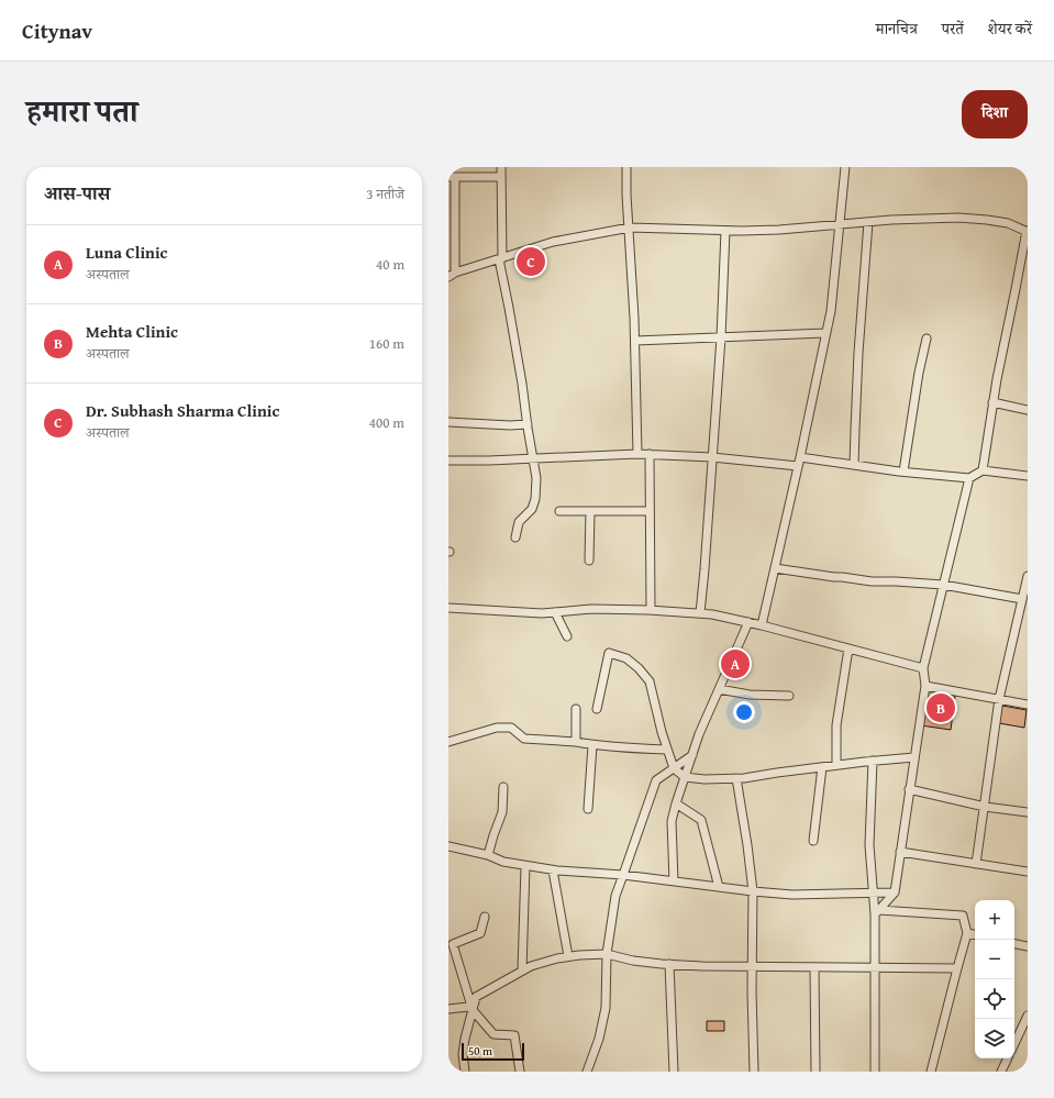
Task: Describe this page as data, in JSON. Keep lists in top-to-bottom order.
{
  "scale_bar": "50 m",
  "page": {
    "header": "Citynav",
    "nav": ["मानचित्र", "परतें", "शेयर करें"],
    "title": "हमारा पता",
    "buttons": "दिशा",
    "heading": ["आस-पास", "3 नतीजे"],
    "list": [
      {
        "mark": "A",
        "name": "Luna Clinic",
        "note": "अस्पताल",
        "value": "40 m"
      },
      {
        "mark": "B",
        "name": "Mehta Clinic",
        "note": "अस्पताल",
        "value": "160 m"
      },
      {
        "mark": "C",
        "name": "Dr. Subhash Sharma Clinic",
        "note": "अस्पताल",
        "value": "400 m"
      }
    ],
    "pins": ["C", "A", "B"],
    "map_buttons": ["+", "−"],
    "scale": "50 m"
  }
}
